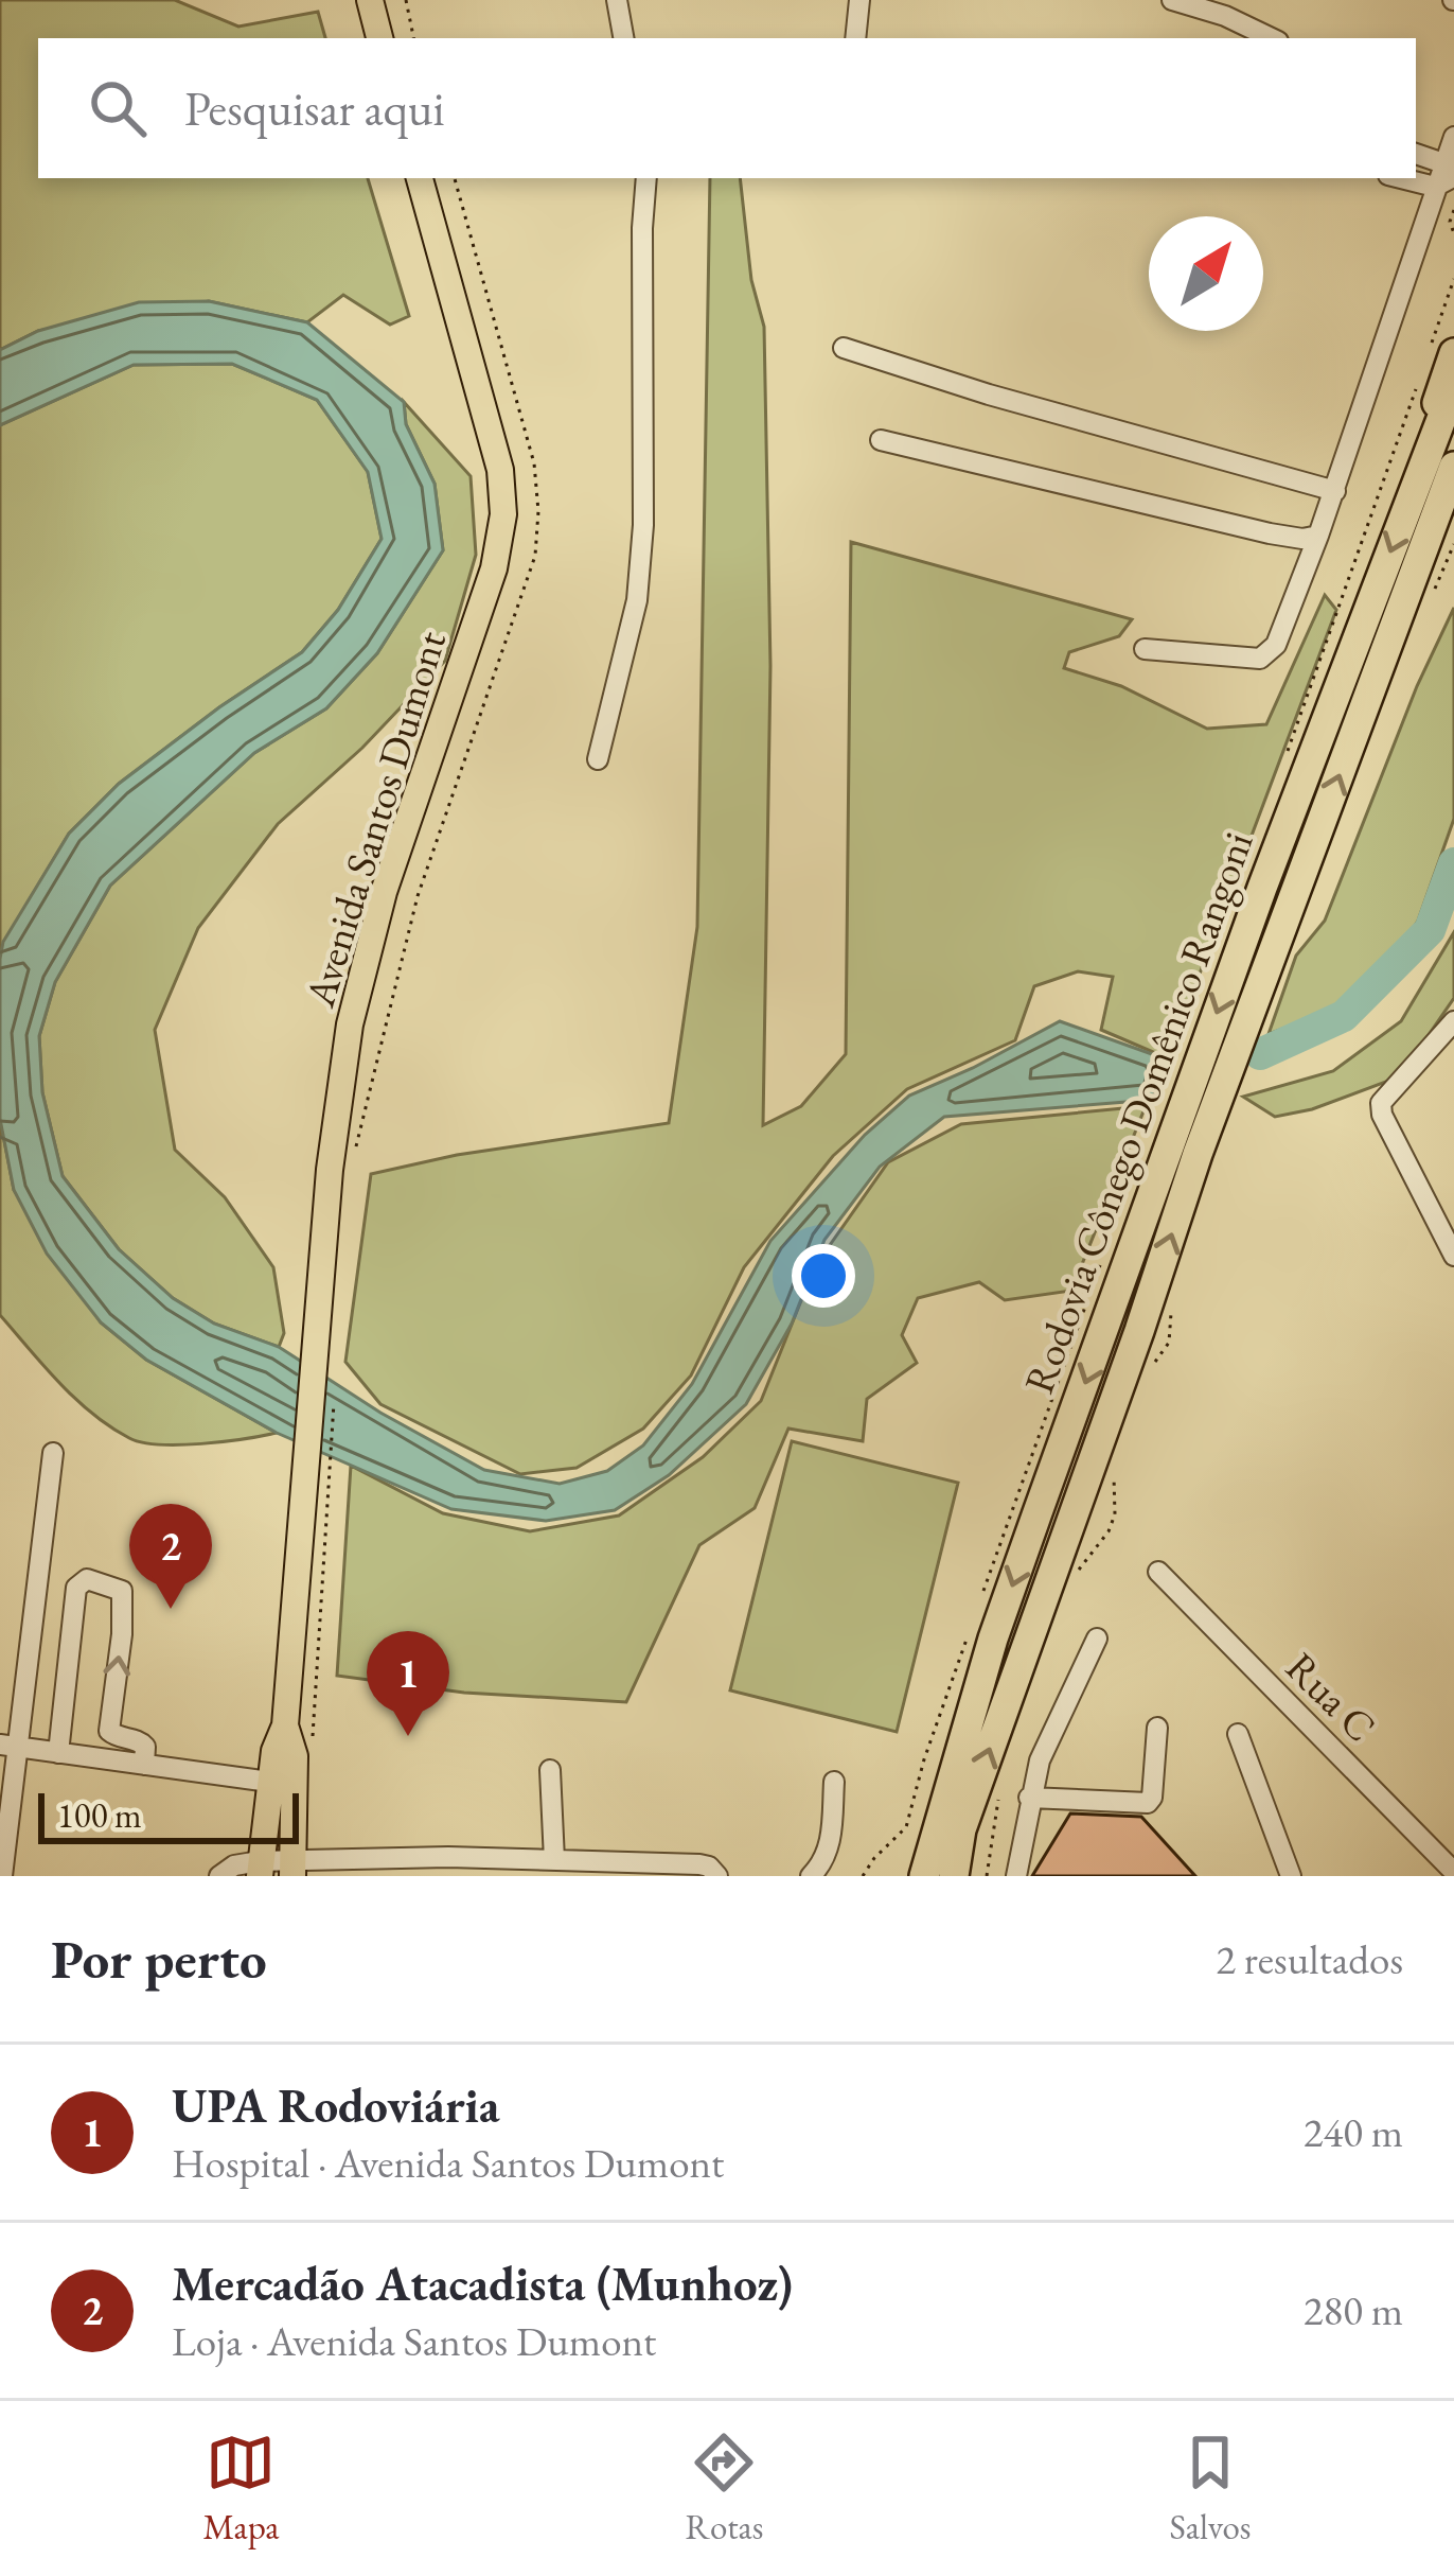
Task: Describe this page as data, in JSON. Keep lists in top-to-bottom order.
{
  "streets": {
    "highway": ["Rodovia Cônego Domênico Rangoni"],
    "main road": ["Avenida Santos Dumont"],
    "street": ["Rua C"]
  },
  "scale_bar": "100 m",
  "north": "top right",
  "page": {
    "search": "Pesquisar aqui",
    "pins": ["2", "1"],
    "scale": "100 m",
    "heading": ["Por perto", "2 resultados"],
    "list": [
      {
        "mark": "1",
        "name": "UPA Rodoviária",
        "note": "Hospital · Avenida Santos Dumont",
        "value": "240 m"
      },
      {
        "mark": "2",
        "name": "Mercadão Atacadista (Munhoz)",
        "note": "Loja · Avenida Santos Dumont",
        "value": "280 m"
      }
    ],
    "nav": ["Mapa", "Rotas", "Salvos"]
  }
}
